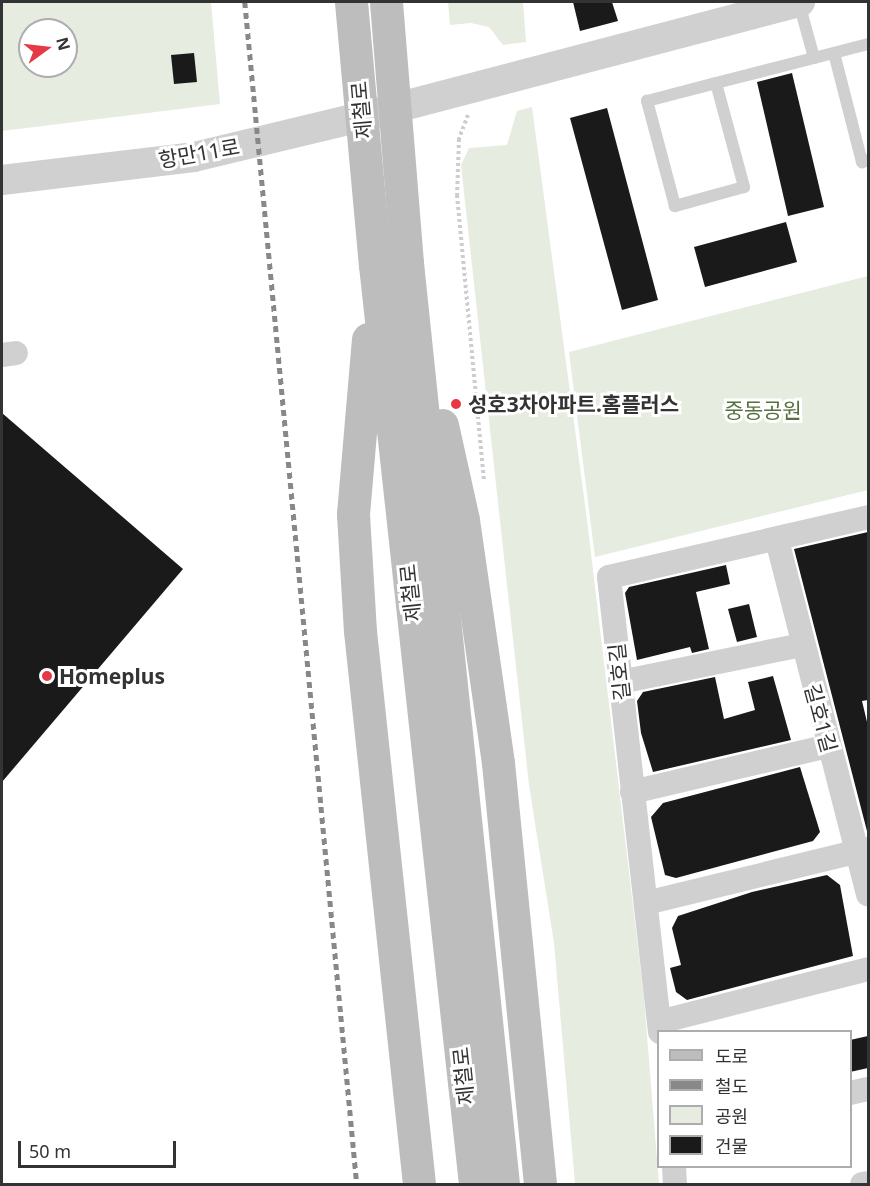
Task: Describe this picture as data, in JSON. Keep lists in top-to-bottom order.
{
  "streets": {
    "main road": ["제철로"],
    "street": ["항만11로", "길호길", "길호1길"]
  },
  "crossings": [
    ["제철로", "항만11로"],
    ["길호길", "길호1길"]
  ],
  "parks": ["중동공원"],
  "places": ["성호3차아파트.홈플러스", "Homeplus"],
  "legend": [
    "도로",
    "철도",
    "공원",
    "건물"
  ],
  "scale_bar": "50 m",
  "north": "right"
}
